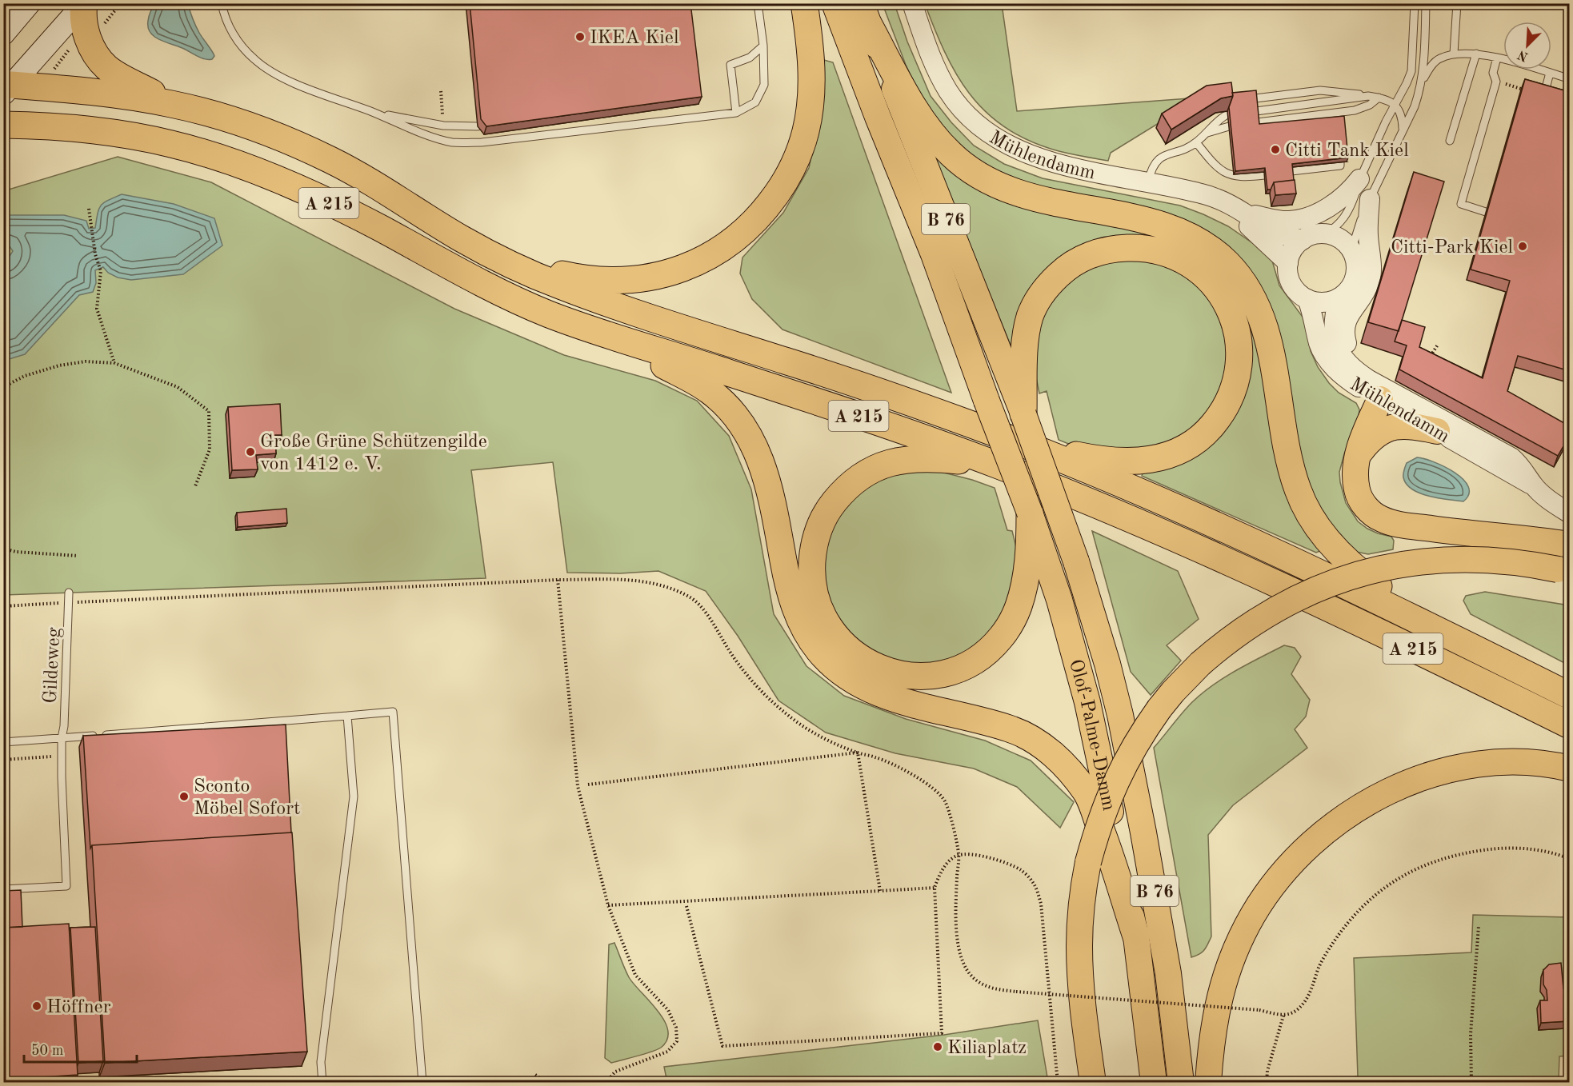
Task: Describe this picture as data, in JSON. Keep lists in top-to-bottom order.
{
  "streets": {
    "highway": ["A 215", "B 76", "Olof-Palme-Damm"],
    "street": ["Mühlendamm"],
    "lane": ["Gildeweg"]
  },
  "crossings": [
    ["B 76", "Olof-Palme-Damm"]
  ],
  "places": [
    "IKEA Kiel",
    "Citti Tank Kiel",
    "Citti-Park Kiel",
    "Große Grüne Schützengilde von 1412 e. V.",
    "Sconto Möbel Sofort",
    "Höffner",
    "Kiliaplatz"
  ],
  "scale_bar": "50 m",
  "north": "bottom left"
}
